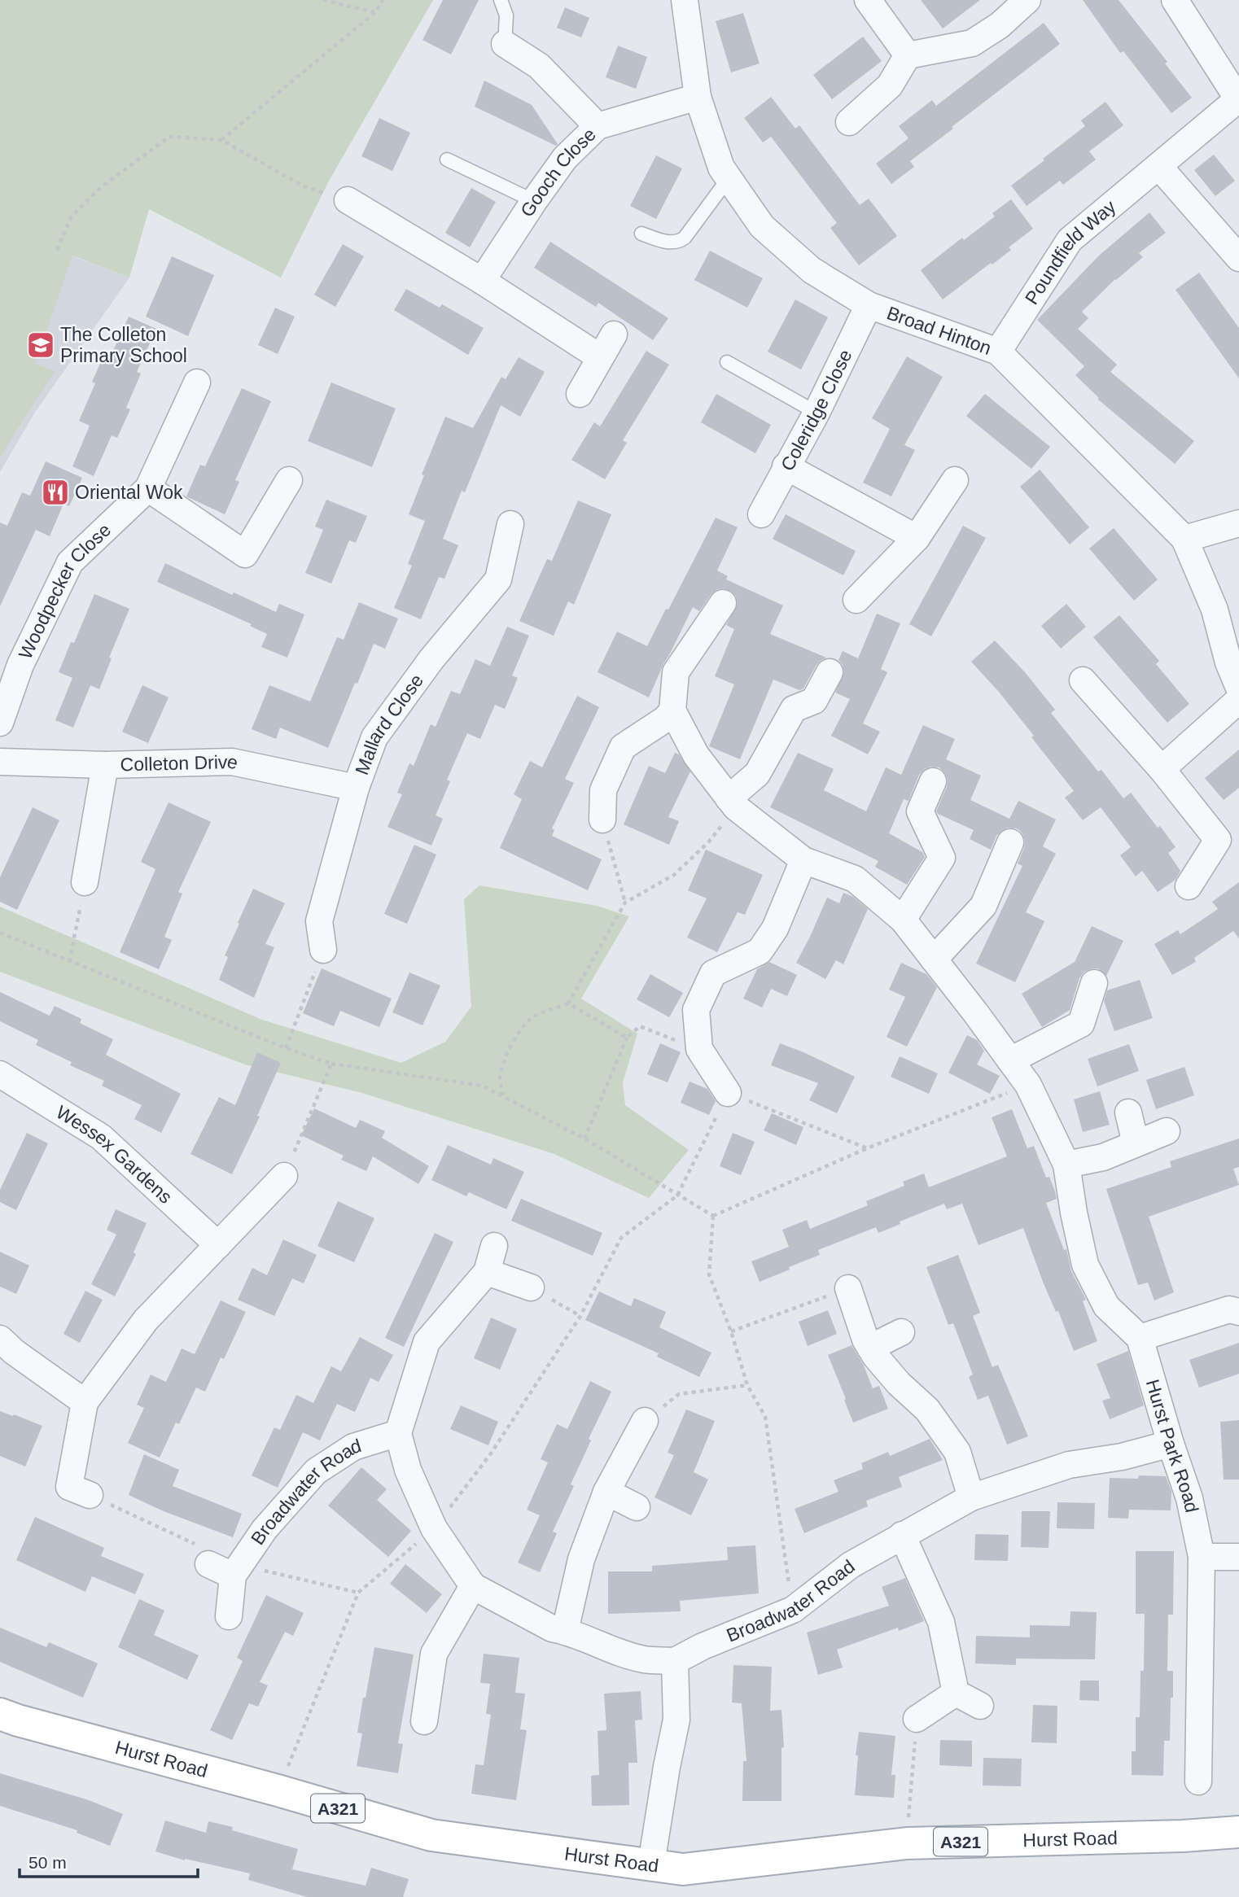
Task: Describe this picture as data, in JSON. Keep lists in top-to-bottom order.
{
  "streets": {
    "main road": ["Hurst Road", "A321"],
    "street": [
      "Gooch Close",
      "Poundfield Way",
      "Broad Hinton",
      "Coleridge Close",
      "Woodpecker Close",
      "Mallard Close",
      "Colleton Drive",
      "Wessex Gardens",
      "Hurst Park Road",
      "Broadwater Road"
    ]
  },
  "crossings": [
    ["Gooch Close", "Broad Hinton"],
    ["Poundfield Way", "Broad Hinton"],
    ["Broad Hinton", "Coleridge Close"],
    ["Mallard Close", "Colleton Drive"],
    ["Hurst Park Road", "Broadwater Road"]
  ],
  "places": {
    "school or university": ["The Colleton Primary School"],
    "restaurant": ["Oriental Wok"]
  },
  "scale_bar": "50 m"
}
